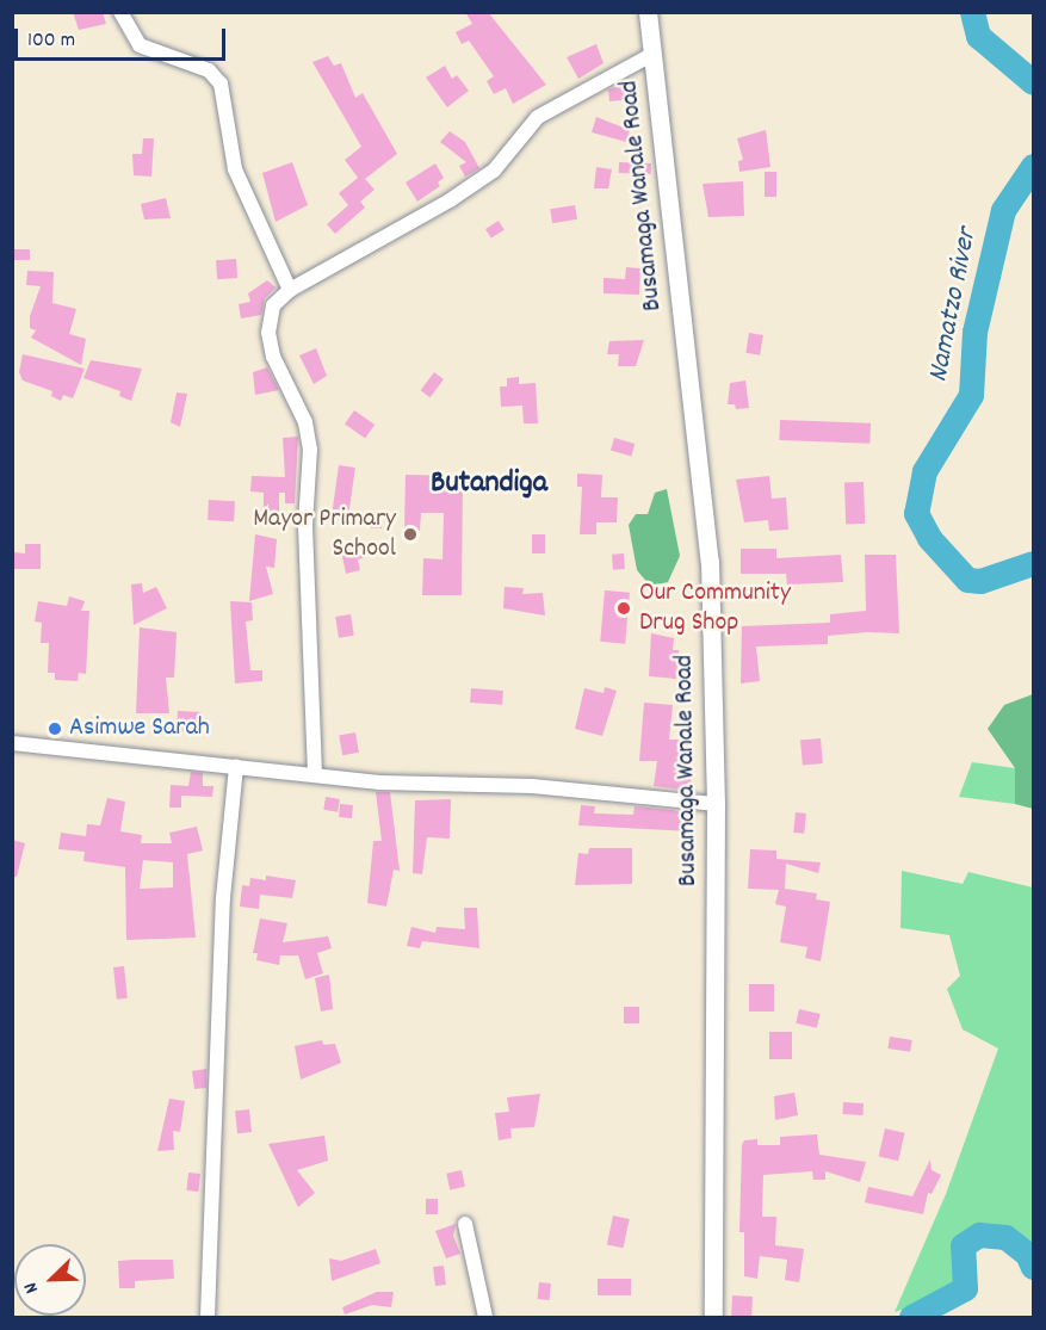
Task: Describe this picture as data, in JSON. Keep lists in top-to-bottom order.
{
  "streets": {
    "street": ["Busamaga Wanale Road"]
  },
  "districts": ["Butandiga"],
  "water": ["Namatzo River"],
  "places": ["Mayor Primary School", "Our Community Drug Shop", "Asimwe Sarah"],
  "scale_bar": "100 m",
  "north": "bottom left"
}
